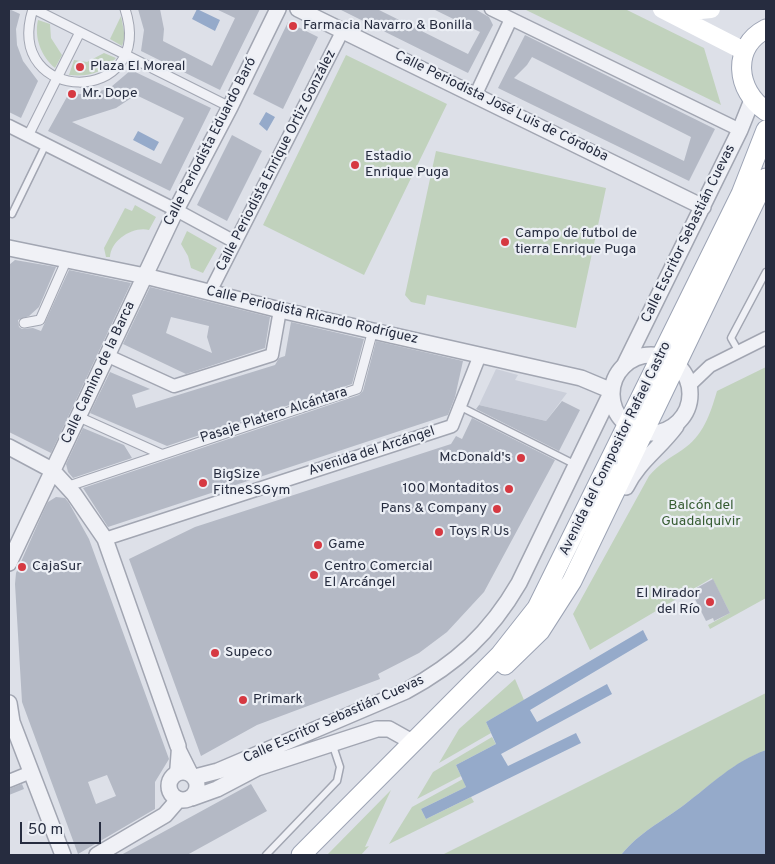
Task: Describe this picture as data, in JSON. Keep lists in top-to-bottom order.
{
  "streets": {
    "main road": ["Avenida del Compositor Rafael Castro"],
    "street": [
      "Calle Periodista José Luis de Córdoba",
      "Calle Periodista Eduardo Baró",
      "Calle Periodista Enrique Ortiz González",
      "Calle Escritor Sebastián Cuevas",
      "Calle Periodista Ricardo Rodríguez",
      "Calle Camino de la Barca",
      "Pasaje Platero Alcántara",
      "Avenida del Arcángel"
    ]
  },
  "crossings": [
    ["Calle Periodista José Luis de Córdoba", "Calle Periodista Enrique Ortiz González"],
    ["Calle Periodista José Luis de Córdoba", "Calle Escritor Sebastián Cuevas"],
    ["Calle Periodista Eduardo Baró", "Calle Periodista Ricardo Rodríguez"],
    ["Calle Periodista Eduardo Baró", "Calle Camino de la Barca"],
    ["Calle Periodista Enrique Ortiz González", "Calle Periodista Ricardo Rodríguez"],
    ["Calle Escritor Sebastián Cuevas", "Calle Periodista Ricardo Rodríguez"],
    ["Calle Escritor Sebastián Cuevas", "Avenida del Compositor Rafael Castro"],
    ["Calle Periodista Ricardo Rodríguez", "Calle Camino de la Barca"],
    ["Calle Periodista Ricardo Rodríguez", "Pasaje Platero Alcántara"],
    ["Calle Periodista Ricardo Rodríguez", "Avenida del Arcángel"]
  ],
  "parks": ["Balcón del Guadalquivir"],
  "places": [
    "Farmacia Navarro & Bonilla",
    "Plaza El Moreal",
    "Mr. Dope",
    "Estadio Enrique Puga",
    "Campo de futbol de tierra Enrique Puga",
    "McDonald's",
    "BigSize FitneSSGym",
    "100 Montaditos",
    "Pans & Company",
    "Toys R Us",
    "Game",
    "CajaSur",
    "Centro Comercial El Arcángel",
    "El Mirador del Río",
    "Supeco",
    "Primark"
  ],
  "scale_bar": "50 m"
}
